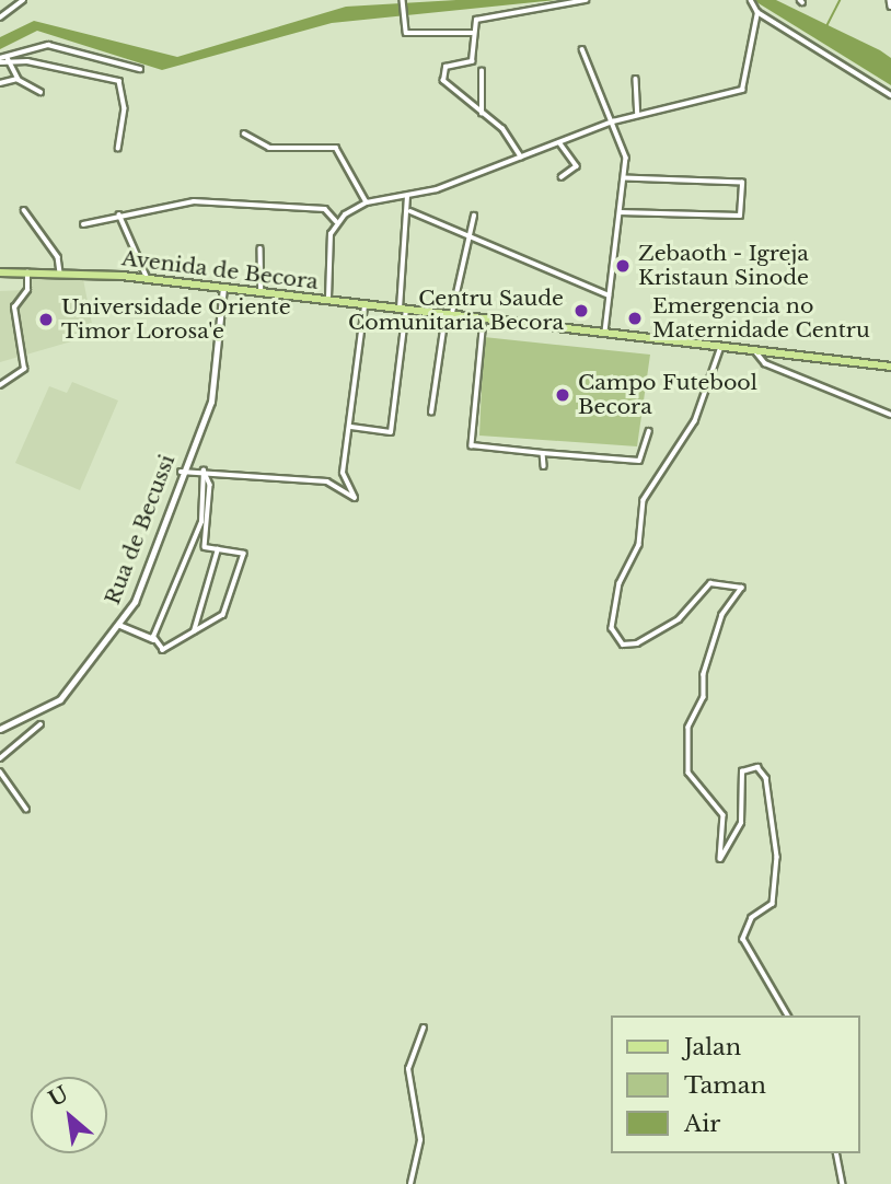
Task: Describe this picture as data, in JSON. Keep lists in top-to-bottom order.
{
  "streets": {
    "main road": ["Avenida de Becora"],
    "street": ["Rua de Becussi"]
  },
  "crossings": [
    ["Avenida de Becora", "Rua de Becussi"]
  ],
  "places": [
    "Zebaoth - Igreja Kristaun Sinode",
    "Centru Saude Comunitaria Becora",
    "Emergencia no Maternidade Centru",
    "Universidade Oriente Timor Lorosa'e",
    "Campo Futebool Becora"
  ],
  "legend": ["Jalan", "Taman", "Air"],
  "north": "top left"
}
